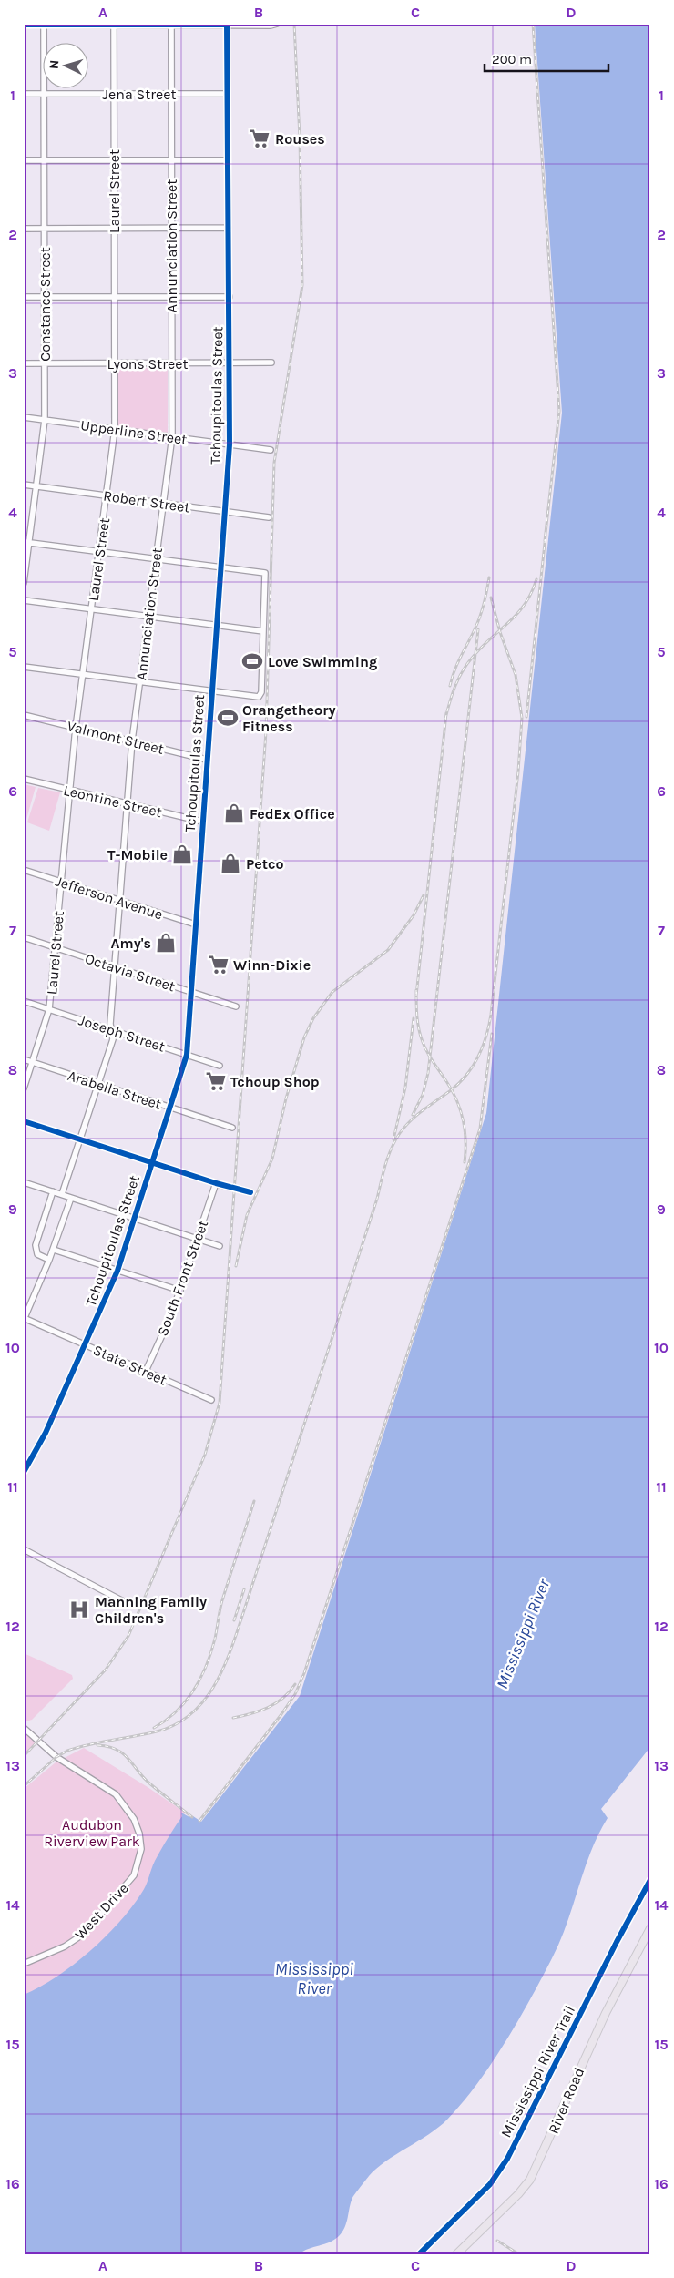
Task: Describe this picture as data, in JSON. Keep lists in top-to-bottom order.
{
  "streets": {
    "main road": ["River Road"],
    "street": [
      "Jena Street",
      "Laurel Street",
      "Annunciation Street",
      "Constance Street",
      "Lyons Street",
      "Tchoupitoulas Street",
      "Upperline Street",
      "Robert Street",
      "Valmont Street",
      "Leontine Street",
      "Jefferson Avenue",
      "Octavia Street",
      "Joseph Street",
      "Arabella Street",
      "South Front Street",
      "State Street",
      "West Drive"
    ],
    "cycle path": ["Mississippi River Trail"]
  },
  "crossings": [
    ["Jena Street", "Laurel Street"],
    ["Jena Street", "Annunciation Street"],
    ["Jena Street", "Constance Street"],
    ["Jena Street", "Tchoupitoulas Street"],
    ["Laurel Street", "Lyons Street"],
    ["Laurel Street", "Upperline Street"],
    ["Laurel Street", "Robert Street"],
    ["Laurel Street", "Valmont Street"],
    ["Laurel Street", "Leontine Street"],
    ["Laurel Street", "Jefferson Avenue"],
    ["Laurel Street", "Octavia Street"],
    ["Laurel Street", "Joseph Street"],
    ["Laurel Street", "Arabella Street"],
    ["Annunciation Street", "Lyons Street"],
    ["Annunciation Street", "Upperline Street"],
    ["Annunciation Street", "Robert Street"],
    ["Annunciation Street", "Valmont Street"],
    ["Annunciation Street", "Leontine Street"],
    ["Annunciation Street", "Jefferson Avenue"],
    ["Annunciation Street", "Octavia Street"],
    ["Annunciation Street", "Joseph Street"],
    ["Annunciation Street", "Arabella Street"],
    ["Constance Street", "Lyons Street"],
    ["Constance Street", "Upperline Street"],
    ["Constance Street", "Robert Street"],
    ["Lyons Street", "Tchoupitoulas Street"],
    ["Tchoupitoulas Street", "Upperline Street"],
    ["Tchoupitoulas Street", "Robert Street"],
    ["Tchoupitoulas Street", "Valmont Street"],
    ["Tchoupitoulas Street", "Leontine Street"],
    ["Tchoupitoulas Street", "Jefferson Avenue"],
    ["Tchoupitoulas Street", "Octavia Street"],
    ["Tchoupitoulas Street", "Joseph Street"],
    ["Tchoupitoulas Street", "Arabella Street"],
    ["Tchoupitoulas Street", "State Street"],
    ["South Front Street", "State Street"]
  ],
  "water": ["Mississippi River"],
  "parks": ["Audubon Riverview Park"],
  "places": {
    "supermarket": ["Rouses", "Winn-Dixie", "Tchoup Shop"],
    "sports": ["Love Swimming", "Orangetheory Fitness"],
    "shop": [
      "FedEx Office",
      "T-Mobile",
      "Petco",
      "Amy's"
    ],
    "hospital": ["Manning Family Children's"]
  },
  "scale_bar": "200 m",
  "north": "left",
  "grid": {
    "columns": [
      "A",
      "B",
      "C",
      "D"
    ],
    "rows": [
      "1",
      "2",
      "3",
      "4",
      "5",
      "6",
      "7",
      "8",
      "9",
      "10",
      "11",
      "12",
      "13",
      "14",
      "15",
      "16"
    ]
  }
}
